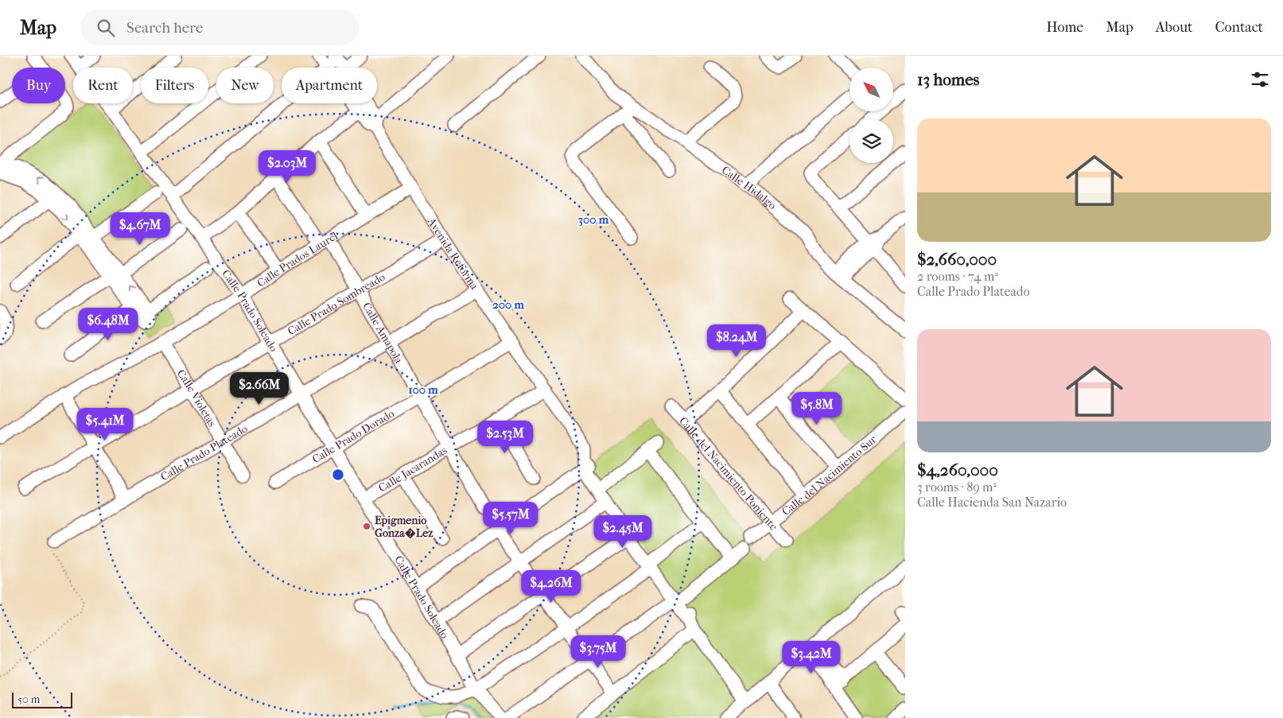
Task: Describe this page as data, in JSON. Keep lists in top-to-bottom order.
{
  "streets": {
    "street": [
      "Calle Hidalgo",
      "Avenida Reforma",
      "Calle Prados Laurel",
      "Calle Prado Sombreado",
      "Calle Prado Soleado",
      "Calle Amapola",
      "Calle Violetas",
      "Calle Prado Dorado",
      "Calle Prado Plateado",
      "Calle Jacarandas",
      "Calle del Nacimiento Poniente",
      "Calle del Nacimiento Sur"
    ]
  },
  "crossings": [
    ["Avenida Reforma", "Calle Prados Laurel"],
    ["Avenida Reforma", "Calle Prado Sombreado"],
    ["Avenida Reforma", "Calle Prado Dorado"],
    ["Avenida Reforma", "Calle Prado Plateado"],
    ["Avenida Reforma", "Calle Jacarandas"],
    ["Avenida Reforma", "Calle del Nacimiento Sur"],
    ["Calle Prados Laurel", "Calle Prado Soleado"],
    ["Calle Prados Laurel", "Calle Amapola"],
    ["Calle Prados Laurel", "Calle Violetas"],
    ["Calle Prado Sombreado", "Calle Prado Soleado"],
    ["Calle Prado Sombreado", "Calle Amapola"],
    ["Calle Prado Sombreado", "Calle Violetas"],
    ["Calle Prado Soleado", "Calle Prado Dorado"],
    ["Calle Prado Soleado", "Calle Prado Plateado"],
    ["Calle Prado Soleado", "Calle Jacarandas"],
    ["Calle Amapola", "Calle Prado Dorado"],
    ["Calle Amapola", "Calle Prado Plateado"],
    ["Calle Amapola", "Calle Jacarandas"],
    ["Calle Violetas", "Calle Prado Plateado"],
    ["Calle del Nacimiento Poniente", "Calle del Nacimiento Sur"]
  ],
  "places": ["Epigmenio Gonza�Lez"],
  "scale_bar": "50 m",
  "north": "top left",
  "page": {
    "header": "Map",
    "search": "Search here",
    "nav": [
      "Home",
      "Map",
      "About",
      "Contact"
    ],
    "heading": "13 homes",
    "chip": [
      "Buy",
      "Rent",
      "Filters",
      "New",
      "Apartment"
    ],
    "list": [
      {
        "name": "$2,660,000",
        "note": "2 rooms · 74 m² · Calle Prado Plateado"
      },
      {
        "name": "$4,260,000",
        "note": "3 rooms · 89 m² · Calle Hacienda San Nazario"
      }
    ],
    "price": [
      "$2.03M",
      "$4.67M",
      "$6.48M",
      "$8.24M",
      "$2.66M",
      "$5.8M",
      "$5.41M",
      "$2.53M",
      "$5.57M",
      "$2.45M",
      "$4.26M",
      "$3.75M",
      "$3.42M"
    ],
    "scale": "50 m"
  },
  "rings": ["300 m", "200 m", "100 m"]
}
